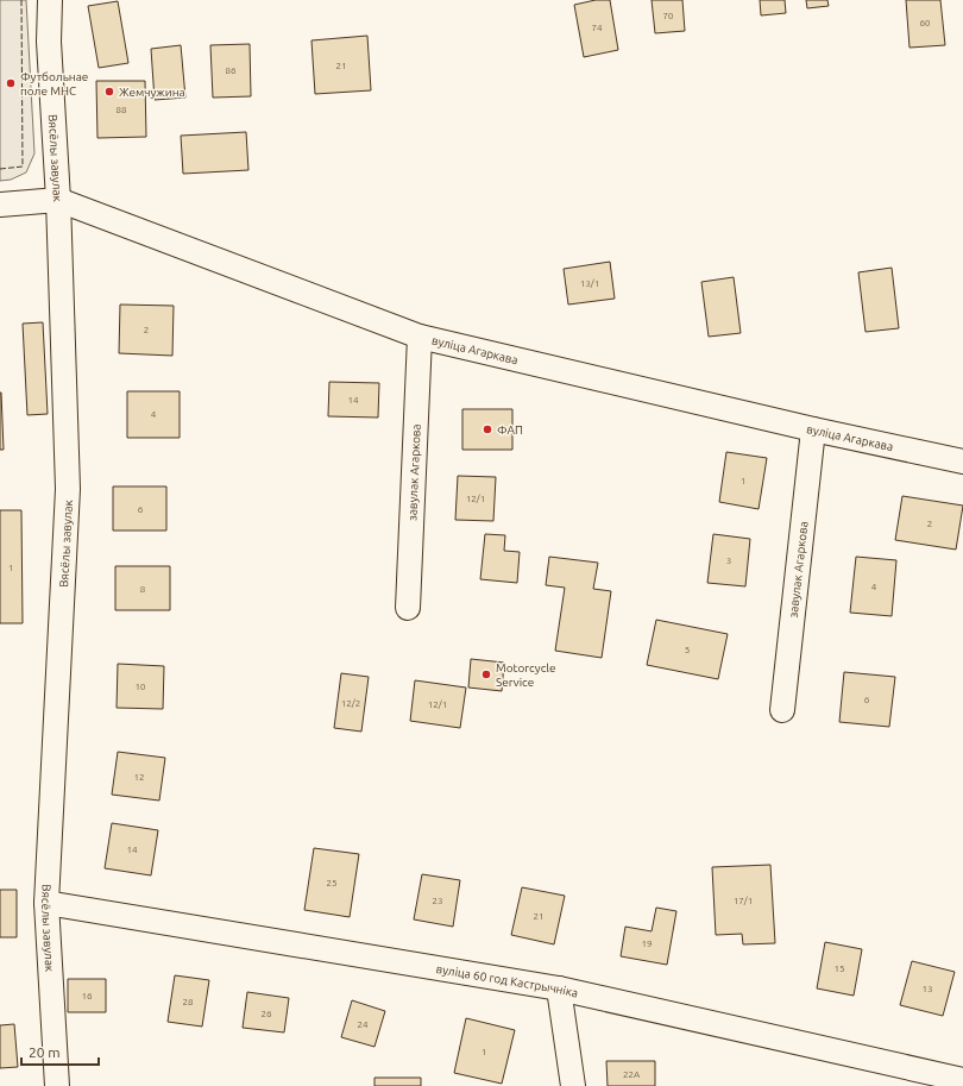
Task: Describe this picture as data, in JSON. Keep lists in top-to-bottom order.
{
  "streets": {
    "street": [
      "Вясёлы завулак",
      "вуліца Агаркава",
      "завулак Агаркова",
      "вуліца 60 год Кастрычніка"
    ]
  },
  "crossings": [
    ["Вясёлы завулак", "вуліца Агаркава"],
    ["Вясёлы завулак", "вуліца 60 год Кастрычніка"],
    ["вуліца Агаркава", "завулак Агаркова"]
  ],
  "places": [
    "Футбольнае поле МНС",
    "Жемчужина",
    "ФАП",
    "Motorcycle Service"
  ],
  "house_numbers": [
    "70",
    "60",
    "74",
    "21",
    "86",
    "88",
    "13/1",
    "2",
    "14",
    "4",
    "1",
    "12/1",
    "6",
    "2",
    "3",
    "1",
    "4",
    "8",
    "5",
    "10",
    "6",
    "12/2",
    "12/1",
    "12",
    "14",
    "25",
    "23",
    "17/1",
    "21",
    "19",
    "15",
    "13",
    "16",
    "28",
    "26",
    "24",
    "1",
    "22А"
  ],
  "scale_bar": "20 m"
}
